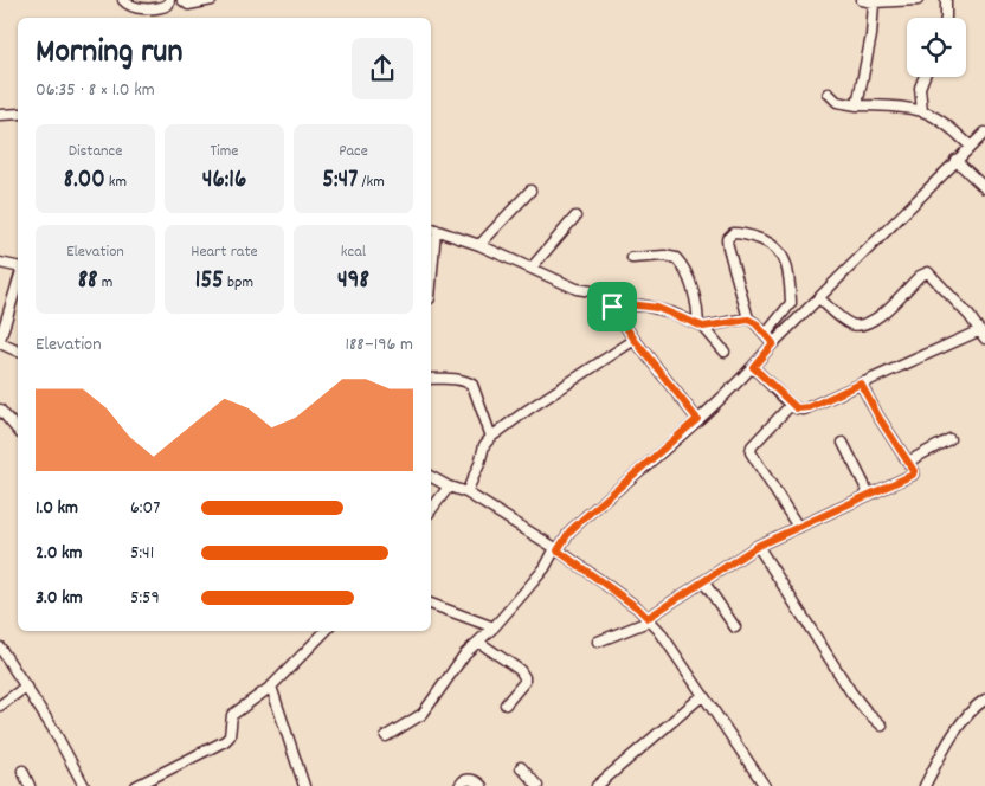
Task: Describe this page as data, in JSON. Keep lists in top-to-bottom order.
{
  "page": {
    "heading": ["Morning run", "06:35 · 8 × 1.0 km"],
    "stats": [
      ["Distance", "8.00 km"],
      ["Time", "46:16"],
      ["Pace", "5:47 /km"],
      ["Elevation", "88 m"],
      ["Heart rate", "155 bpm"],
      ["kcal", "498"]
    ],
    "chart": ["Elevation", "188–196 m"],
    "list": [
      {
        "name": "1.0 km",
        "note": "6:07"
      },
      {
        "name": "2.0 km",
        "note": "5:41"
      },
      {
        "name": "3.0 km",
        "note": "5:59"
      }
    ]
  }
}
